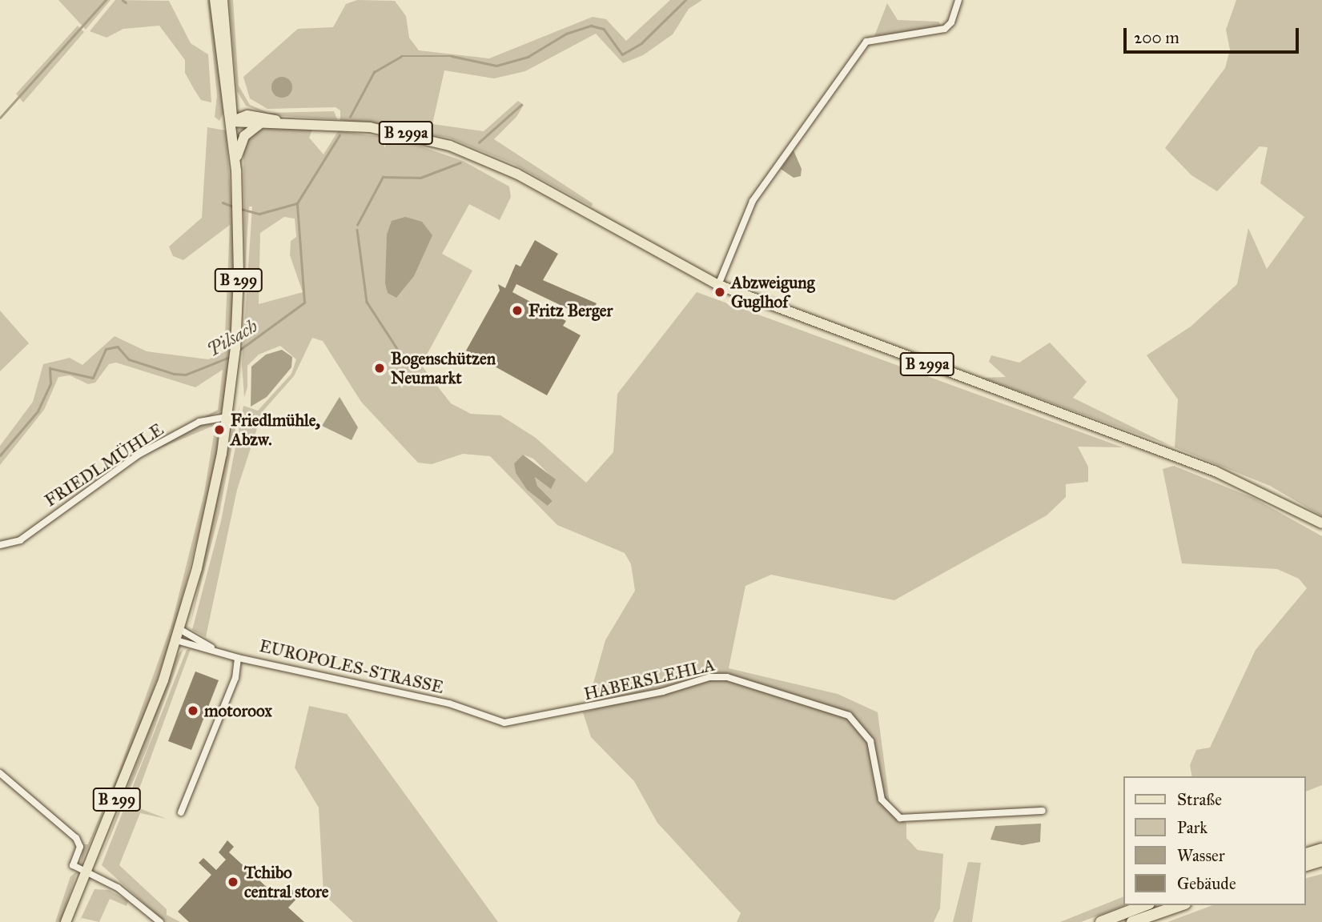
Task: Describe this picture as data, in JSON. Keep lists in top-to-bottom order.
{
  "streets": {
    "main road": ["B 299a", "B 299"],
    "street": ["FRIEDLMÜHLE", "EUROPOLES-STRASSE", "HABERSLEHLA"]
  },
  "crossings": [
    ["B 299a", "B 299"],
    ["B 299", "FRIEDLMÜHLE"],
    ["B 299", "EUROPOLES-STRASSE"],
    ["EUROPOLES-STRASSE", "HABERSLEHLA"]
  ],
  "water": ["Pilsach"],
  "places": [
    "Abzweigung Guglhof",
    "Fritz Berger",
    "Bogenschützen Neumarkt",
    "Friedlmühle, Abzw.",
    "motoroox",
    "Tchibo central store"
  ],
  "legend": [
    "Straße",
    "Park",
    "Wasser",
    "Gebäude"
  ],
  "scale_bar": "200 m"
}
